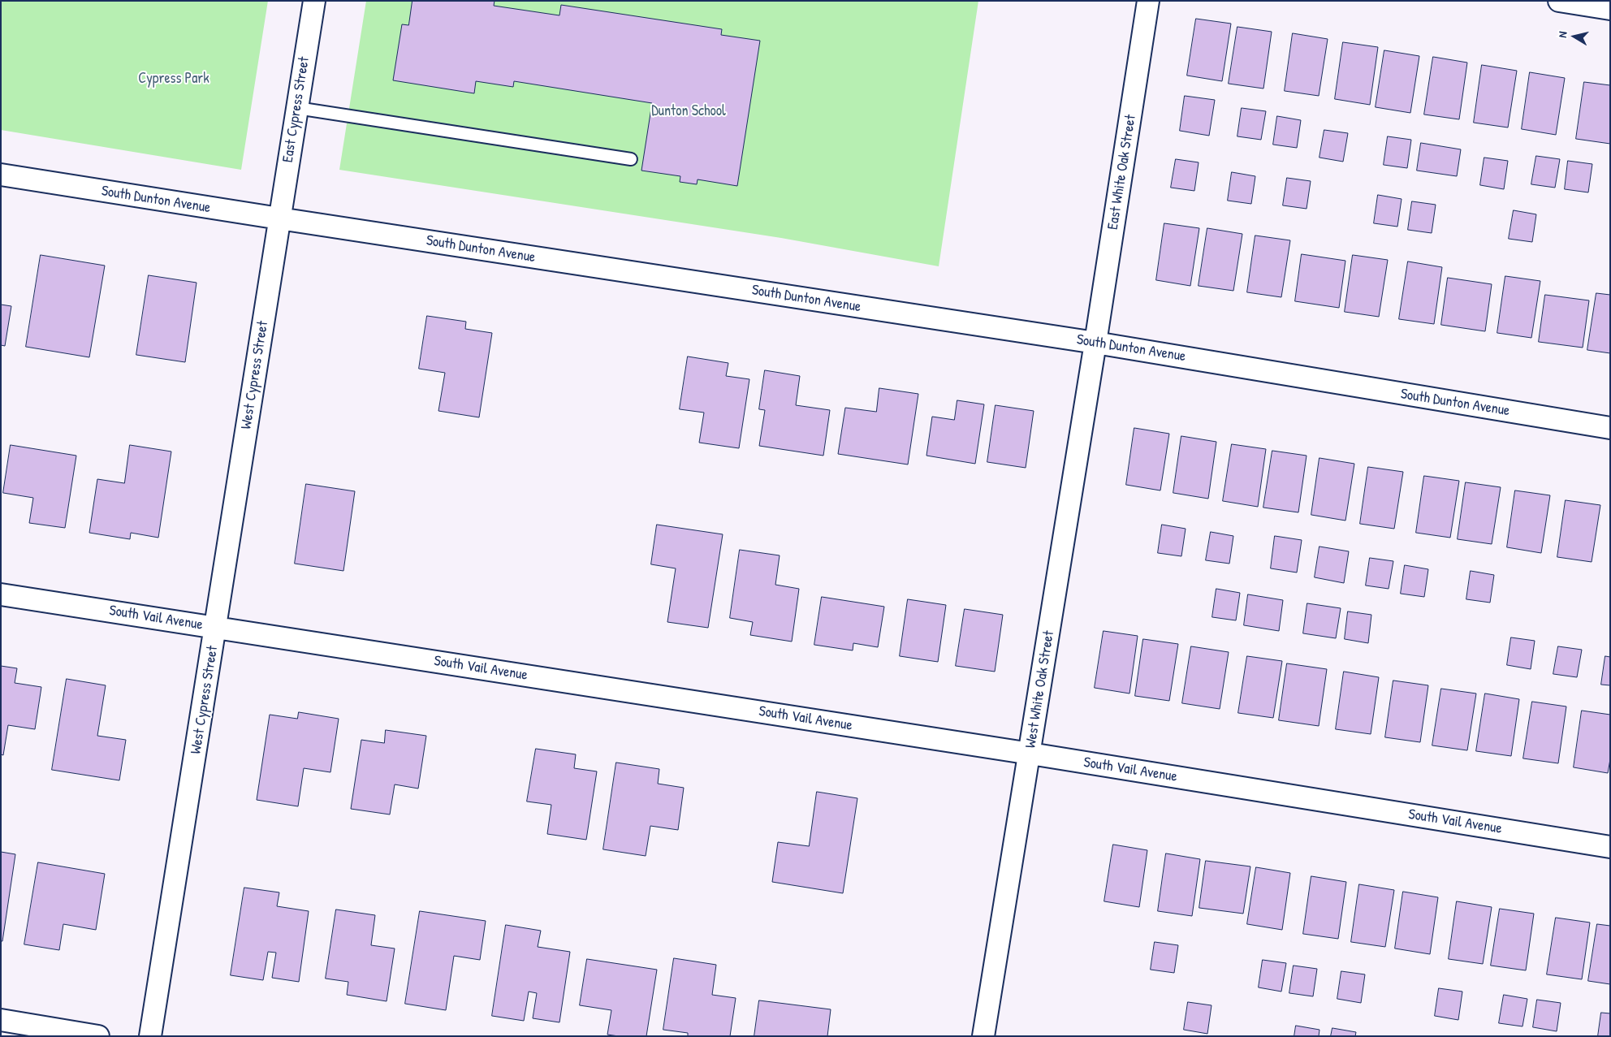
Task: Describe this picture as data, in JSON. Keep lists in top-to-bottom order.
{
  "streets": {
    "street": [
      "East Cypress Street",
      "East White Oak Street",
      "South Dunton Avenue",
      "West Cypress Street",
      "South Vail Avenue",
      "West White Oak Street"
    ]
  },
  "crossings": [
    ["East Cypress Street", "South Dunton Avenue"],
    ["East Cypress Street", "West Cypress Street"],
    ["East White Oak Street", "South Dunton Avenue"],
    ["East White Oak Street", "West White Oak Street"],
    ["South Dunton Avenue", "West Cypress Street"],
    ["South Dunton Avenue", "West White Oak Street"],
    ["West Cypress Street", "South Vail Avenue"],
    ["South Vail Avenue", "West White Oak Street"]
  ],
  "parks": ["Cypress Park", "Dunton School"],
  "north": "left"
}
